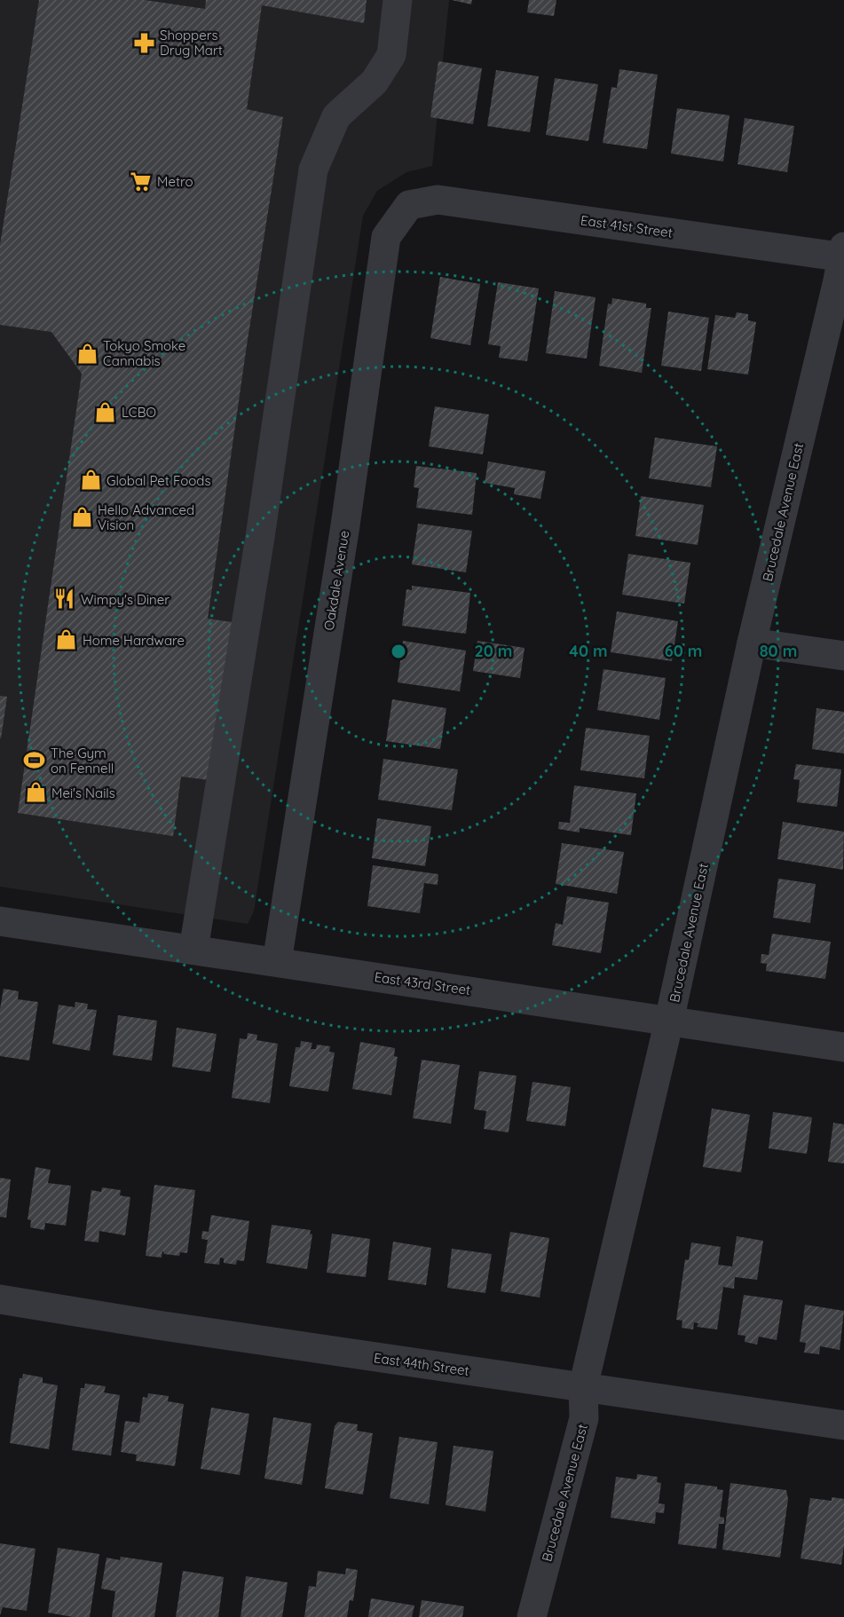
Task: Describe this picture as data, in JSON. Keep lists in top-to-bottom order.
{
  "streets": {
    "street": [
      "East 41st Street",
      "Brucedale Avenue East",
      "Oakdale Avenue",
      "East 43rd Street",
      "East 44th Street"
    ]
  },
  "crossings": [
    ["East 41st Street", "Brucedale Avenue East"],
    ["East 41st Street", "Oakdale Avenue"],
    ["Brucedale Avenue East", "East 43rd Street"],
    ["Brucedale Avenue East", "East 44th Street"],
    ["Oakdale Avenue", "East 43rd Street"]
  ],
  "places": {
    "pharmacy": ["Shoppers Drug Mart"],
    "supermarket": ["Metro"],
    "shop": [
      "Tokyo Smoke Cannabis",
      "LCBO",
      "Global Pet Foods",
      "Hello Advanced Vision",
      "Home Hardware",
      "Mei's Nails"
    ],
    "restaurant": ["Wimpy's Diner"],
    "sports": ["The Gym on Fennell"]
  },
  "rings": [
    "20 m",
    "40 m",
    "60 m",
    "80 m"
  ]
}
